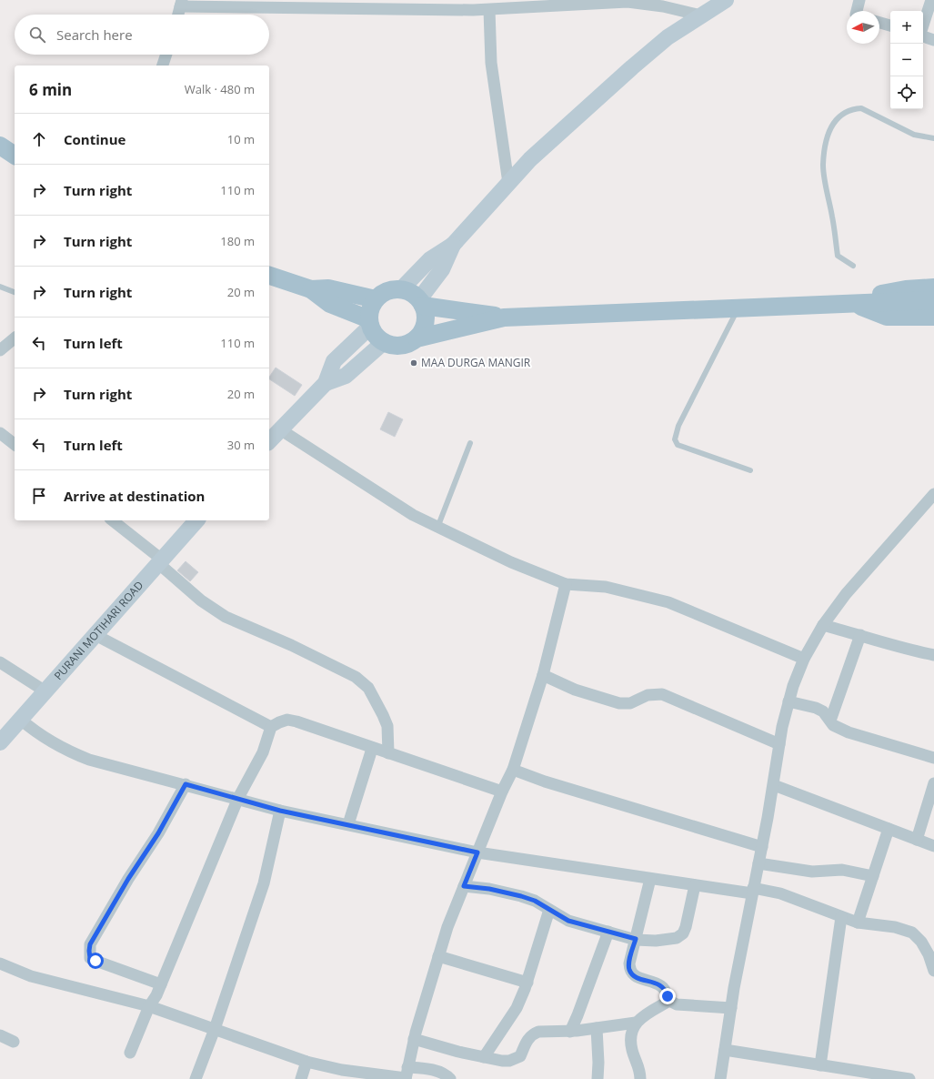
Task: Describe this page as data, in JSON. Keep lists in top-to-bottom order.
{
  "streets": {
    "main road": ["PURANI MOTIHARI ROAD"]
  },
  "places": ["MAA DURGA MANGIR"],
  "north": "left",
  "page": {
    "map_buttons": ["+", "−"],
    "search": "Search here",
    "heading": ["6 min", "Walk · 480 m"],
    "list": [
      ["Continue", "10 m"],
      ["Turn right", "110 m"],
      ["Turn right", "180 m"],
      ["Turn right", "20 m"],
      ["Turn left", "110 m"],
      ["Turn right", "20 m"],
      ["Turn left", "30 m"],
      "Arrive at destination"
    ]
  }
}
